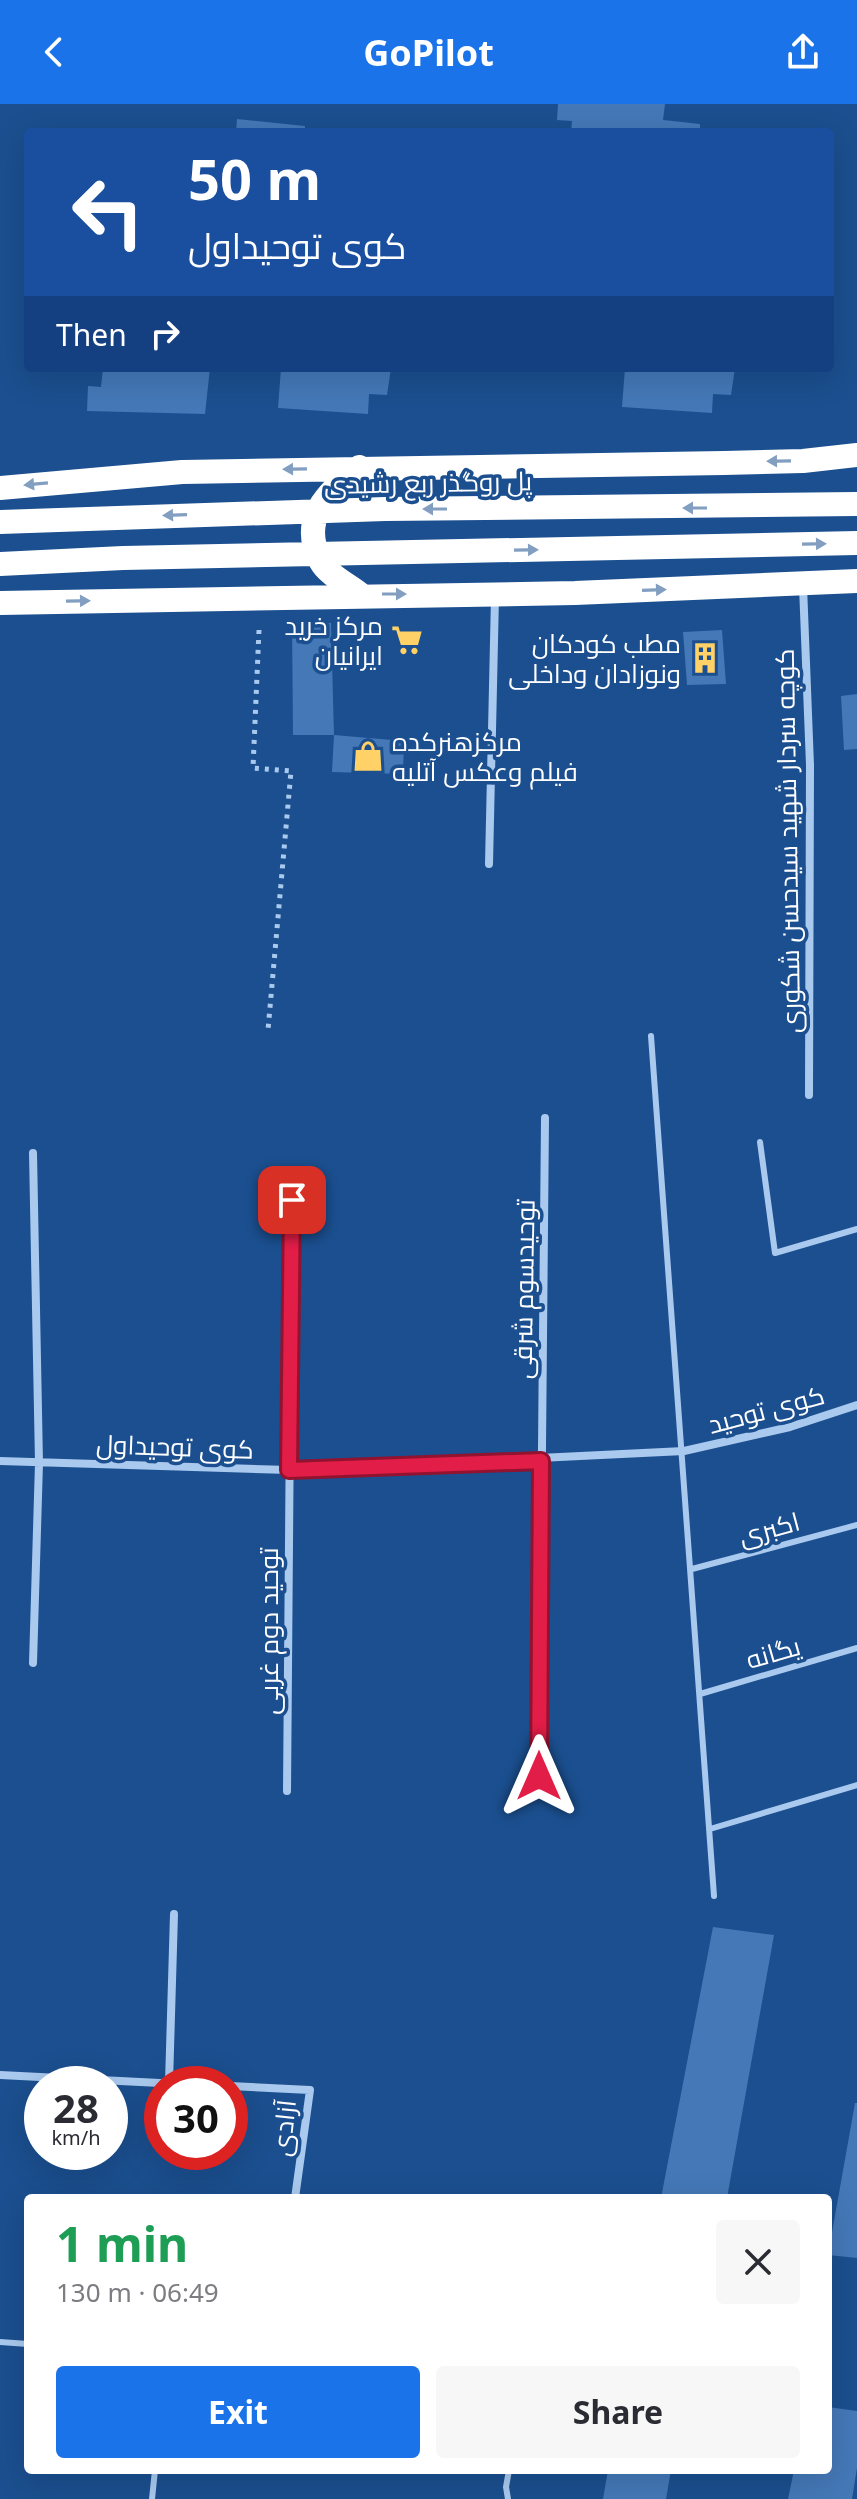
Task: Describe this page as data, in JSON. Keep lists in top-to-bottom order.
{
  "streets": {
    "highway": ["پل روگذر ربع رشیدی"],
    "street": [
      "کوچه سردار شهید سیدحسن شکوری",
      "توحیدسوم شرقی",
      "کوی توحید",
      "کوی توحیداول",
      "توحید دوم غربی",
      "آزادی"
    ],
    "lane": ["اکبری", "یگانه"]
  },
  "crossings": [
    ["توحیدسوم شرقی", "کوی توحیداول"],
    ["کوی توحید", "کوی توحیداول"],
    ["کوی توحیداول", "توحید دوم غربی"]
  ],
  "places": {
    "supermarket": ["مرکز خرید ایرانیان"],
    "building": ["مطب کودکان ونوزادان وداخلی"],
    "shop": ["مرکزهنرکده فیلم وعکس آتلیه"]
  },
  "page": {
    "header": "GoPilot",
    "turn": ["50 m", "کوی توحیداول"],
    "then": "Then",
    "speed": "28 km/h",
    "limit": "30",
    "heading": ["1 min", "130 m · 06:49"],
    "buttons": ["Exit", "Share"]
  }
}
